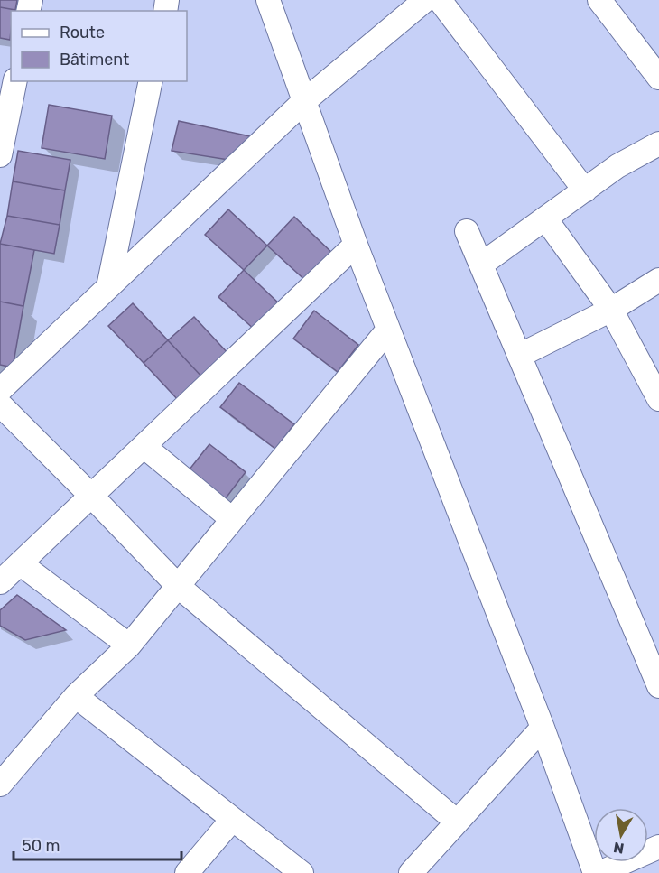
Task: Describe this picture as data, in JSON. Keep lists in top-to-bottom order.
{
  "legend": ["Route", "Bâtiment"],
  "scale_bar": "50 m",
  "north": "bottom"
}
